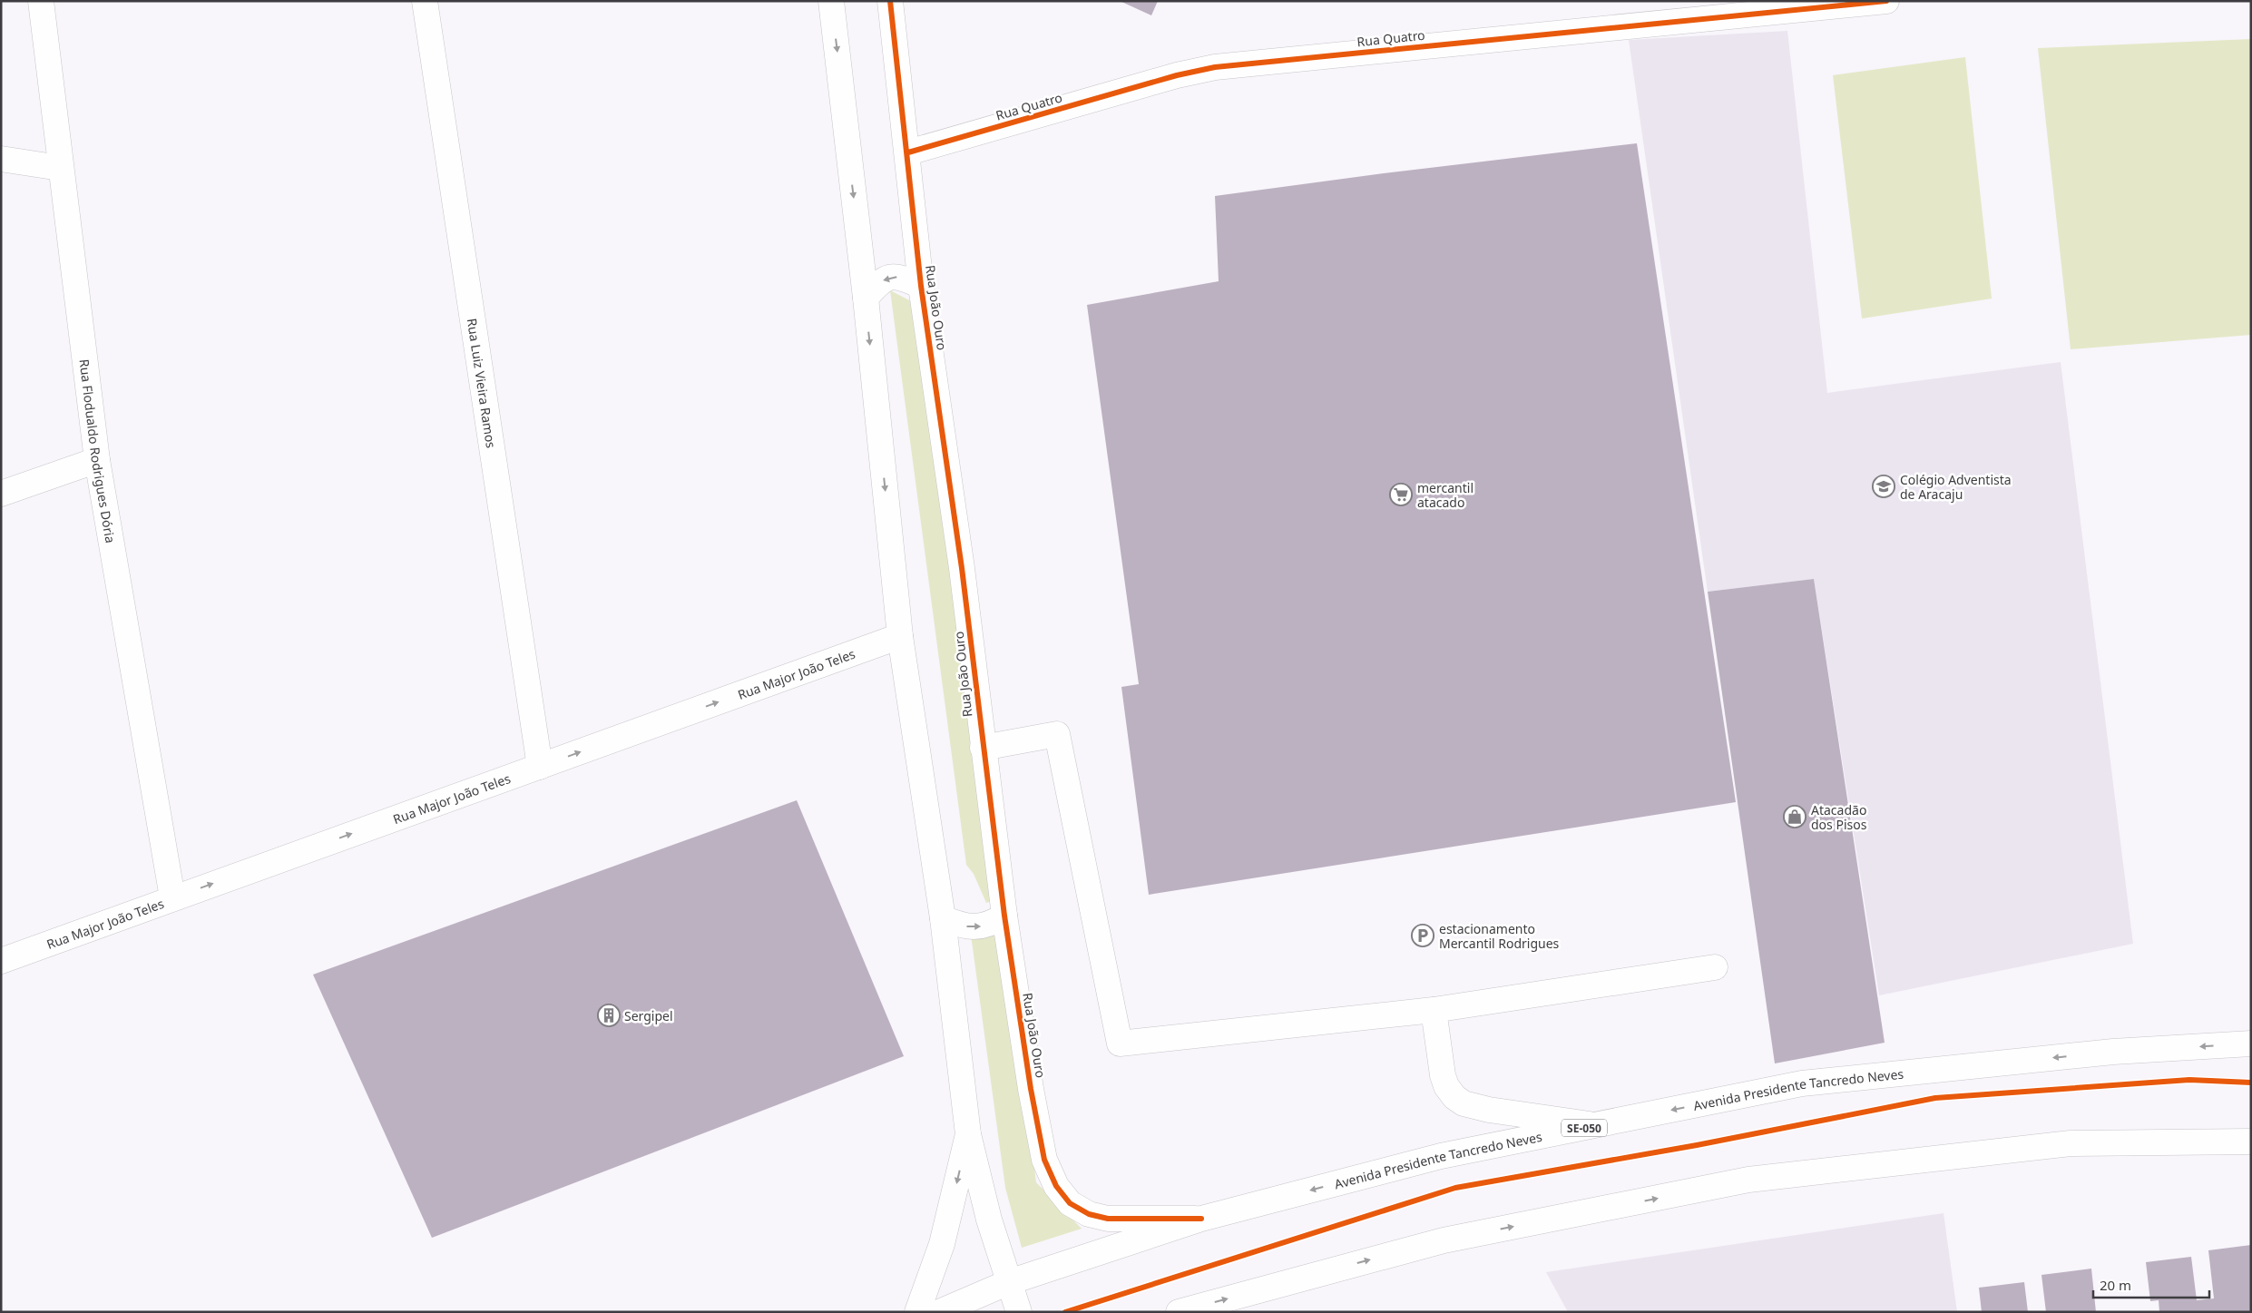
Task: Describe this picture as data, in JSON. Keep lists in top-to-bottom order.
{
  "streets": {
    "street": [
      "Rua Quatro",
      "Rua João Ouro",
      "Rua Luiz Vieira Ramos",
      "Rua Flodualdo Rodrigues Dória",
      "Rua Major João Teles",
      "Avenida Presidente Tancredo Neves",
      "SE-050"
    ]
  },
  "crossings": [
    ["Rua Quatro", "Rua João Ouro"],
    ["Rua João Ouro", "Avenida Presidente Tancredo Neves"],
    ["Rua Luiz Vieira Ramos", "Rua Major João Teles"],
    ["Rua Flodualdo Rodrigues Dória", "Rua Major João Teles"]
  ],
  "one_way": ["Rua Major João Teles"],
  "places": {
    "school or university": ["Colégio Adventista de Aracaju"],
    "supermarket": ["mercantil atacado"],
    "shop": ["Atacadão dos Pisos"],
    "parking": ["estacionamento Mercantil Rodrigues"],
    "building": ["Sergipel"]
  },
  "scale_bar": "20 m"
}
